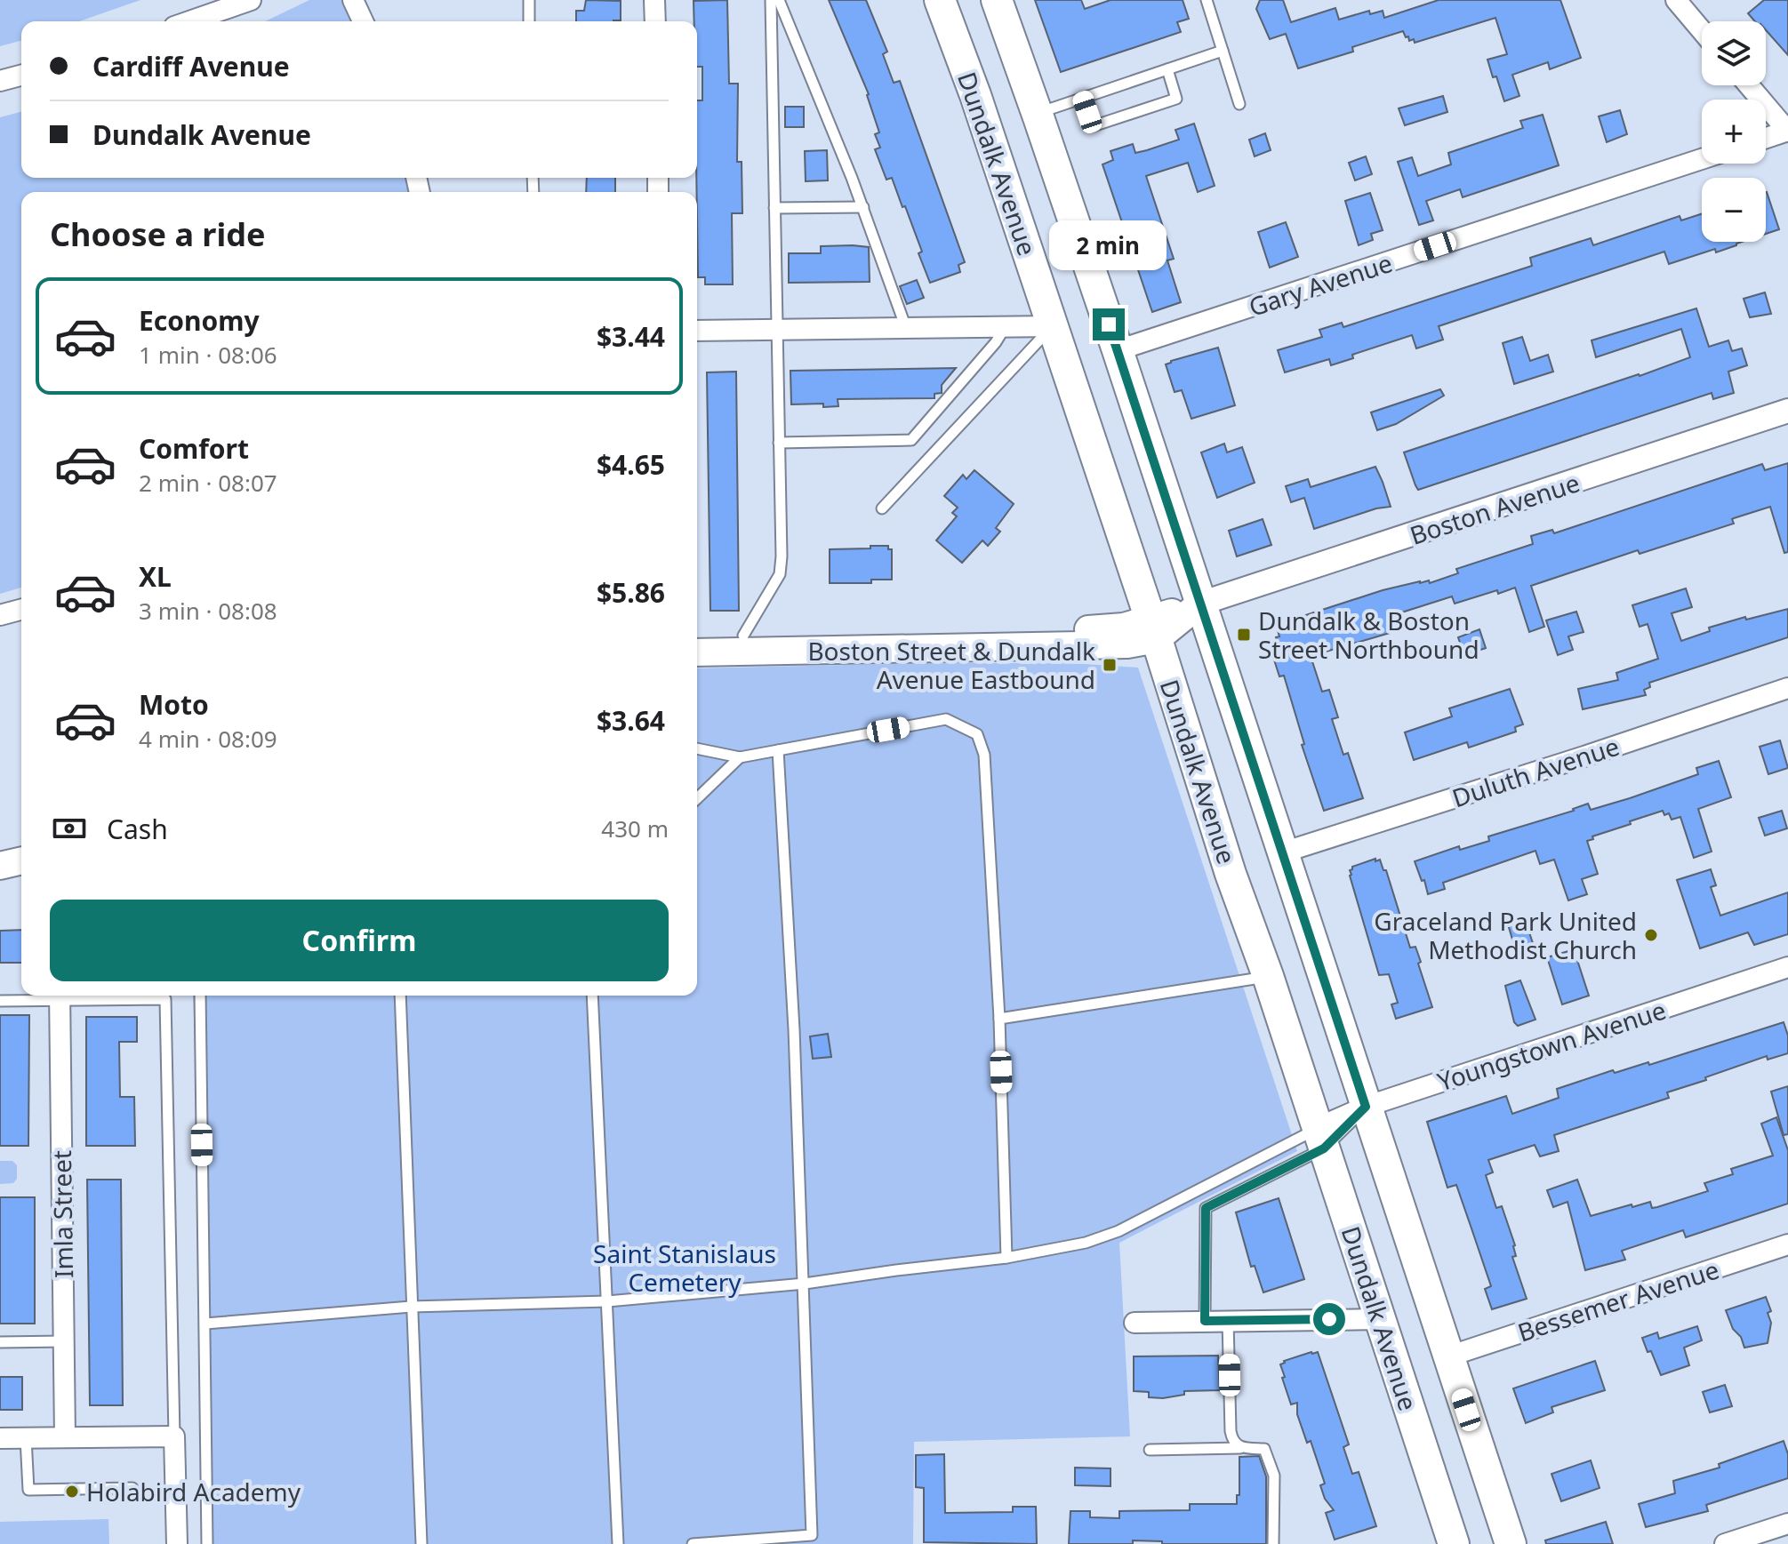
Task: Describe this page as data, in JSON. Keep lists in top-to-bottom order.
{
  "streets": {
    "main road": ["Dundalk Avenue"],
    "street": [
      "Gary Avenue",
      "Boston Avenue",
      "Duluth Avenue",
      "Youngstown Avenue",
      "Imla Street",
      "Bessemer Avenue"
    ]
  },
  "crossings": [
    ["Dundalk Avenue", "Youngstown Avenue"]
  ],
  "parks": ["Saint Stanislaus Cemetery"],
  "places": {
    "transit": ["Dundalk & Boston Street Northbound", "Boston Street & Dundalk Avenue Eastbound"],
    "other": ["Graceland Park United Methodist Church", "Holabird Academy"]
  },
  "page": {
    "map_buttons": ["+", "−"],
    "banner": ["Cardiff Avenue", "Dundalk Avenue"],
    "heading": "Choose a ride",
    "bubble": "2 min",
    "list": [
      {
        "name": "Economy",
        "note": "1 min · 08:06",
        "value": "$3.44"
      },
      {
        "name": "Comfort",
        "note": "2 min · 08:07",
        "value": "$4.65"
      },
      {
        "name": "XL",
        "note": "3 min · 08:08",
        "value": "$5.86"
      },
      {
        "name": "Moto",
        "note": "4 min · 08:09",
        "value": "$3.64"
      }
    ],
    "pay": ["Cash", "430 m"],
    "buttons": "Confirm"
  }
}
